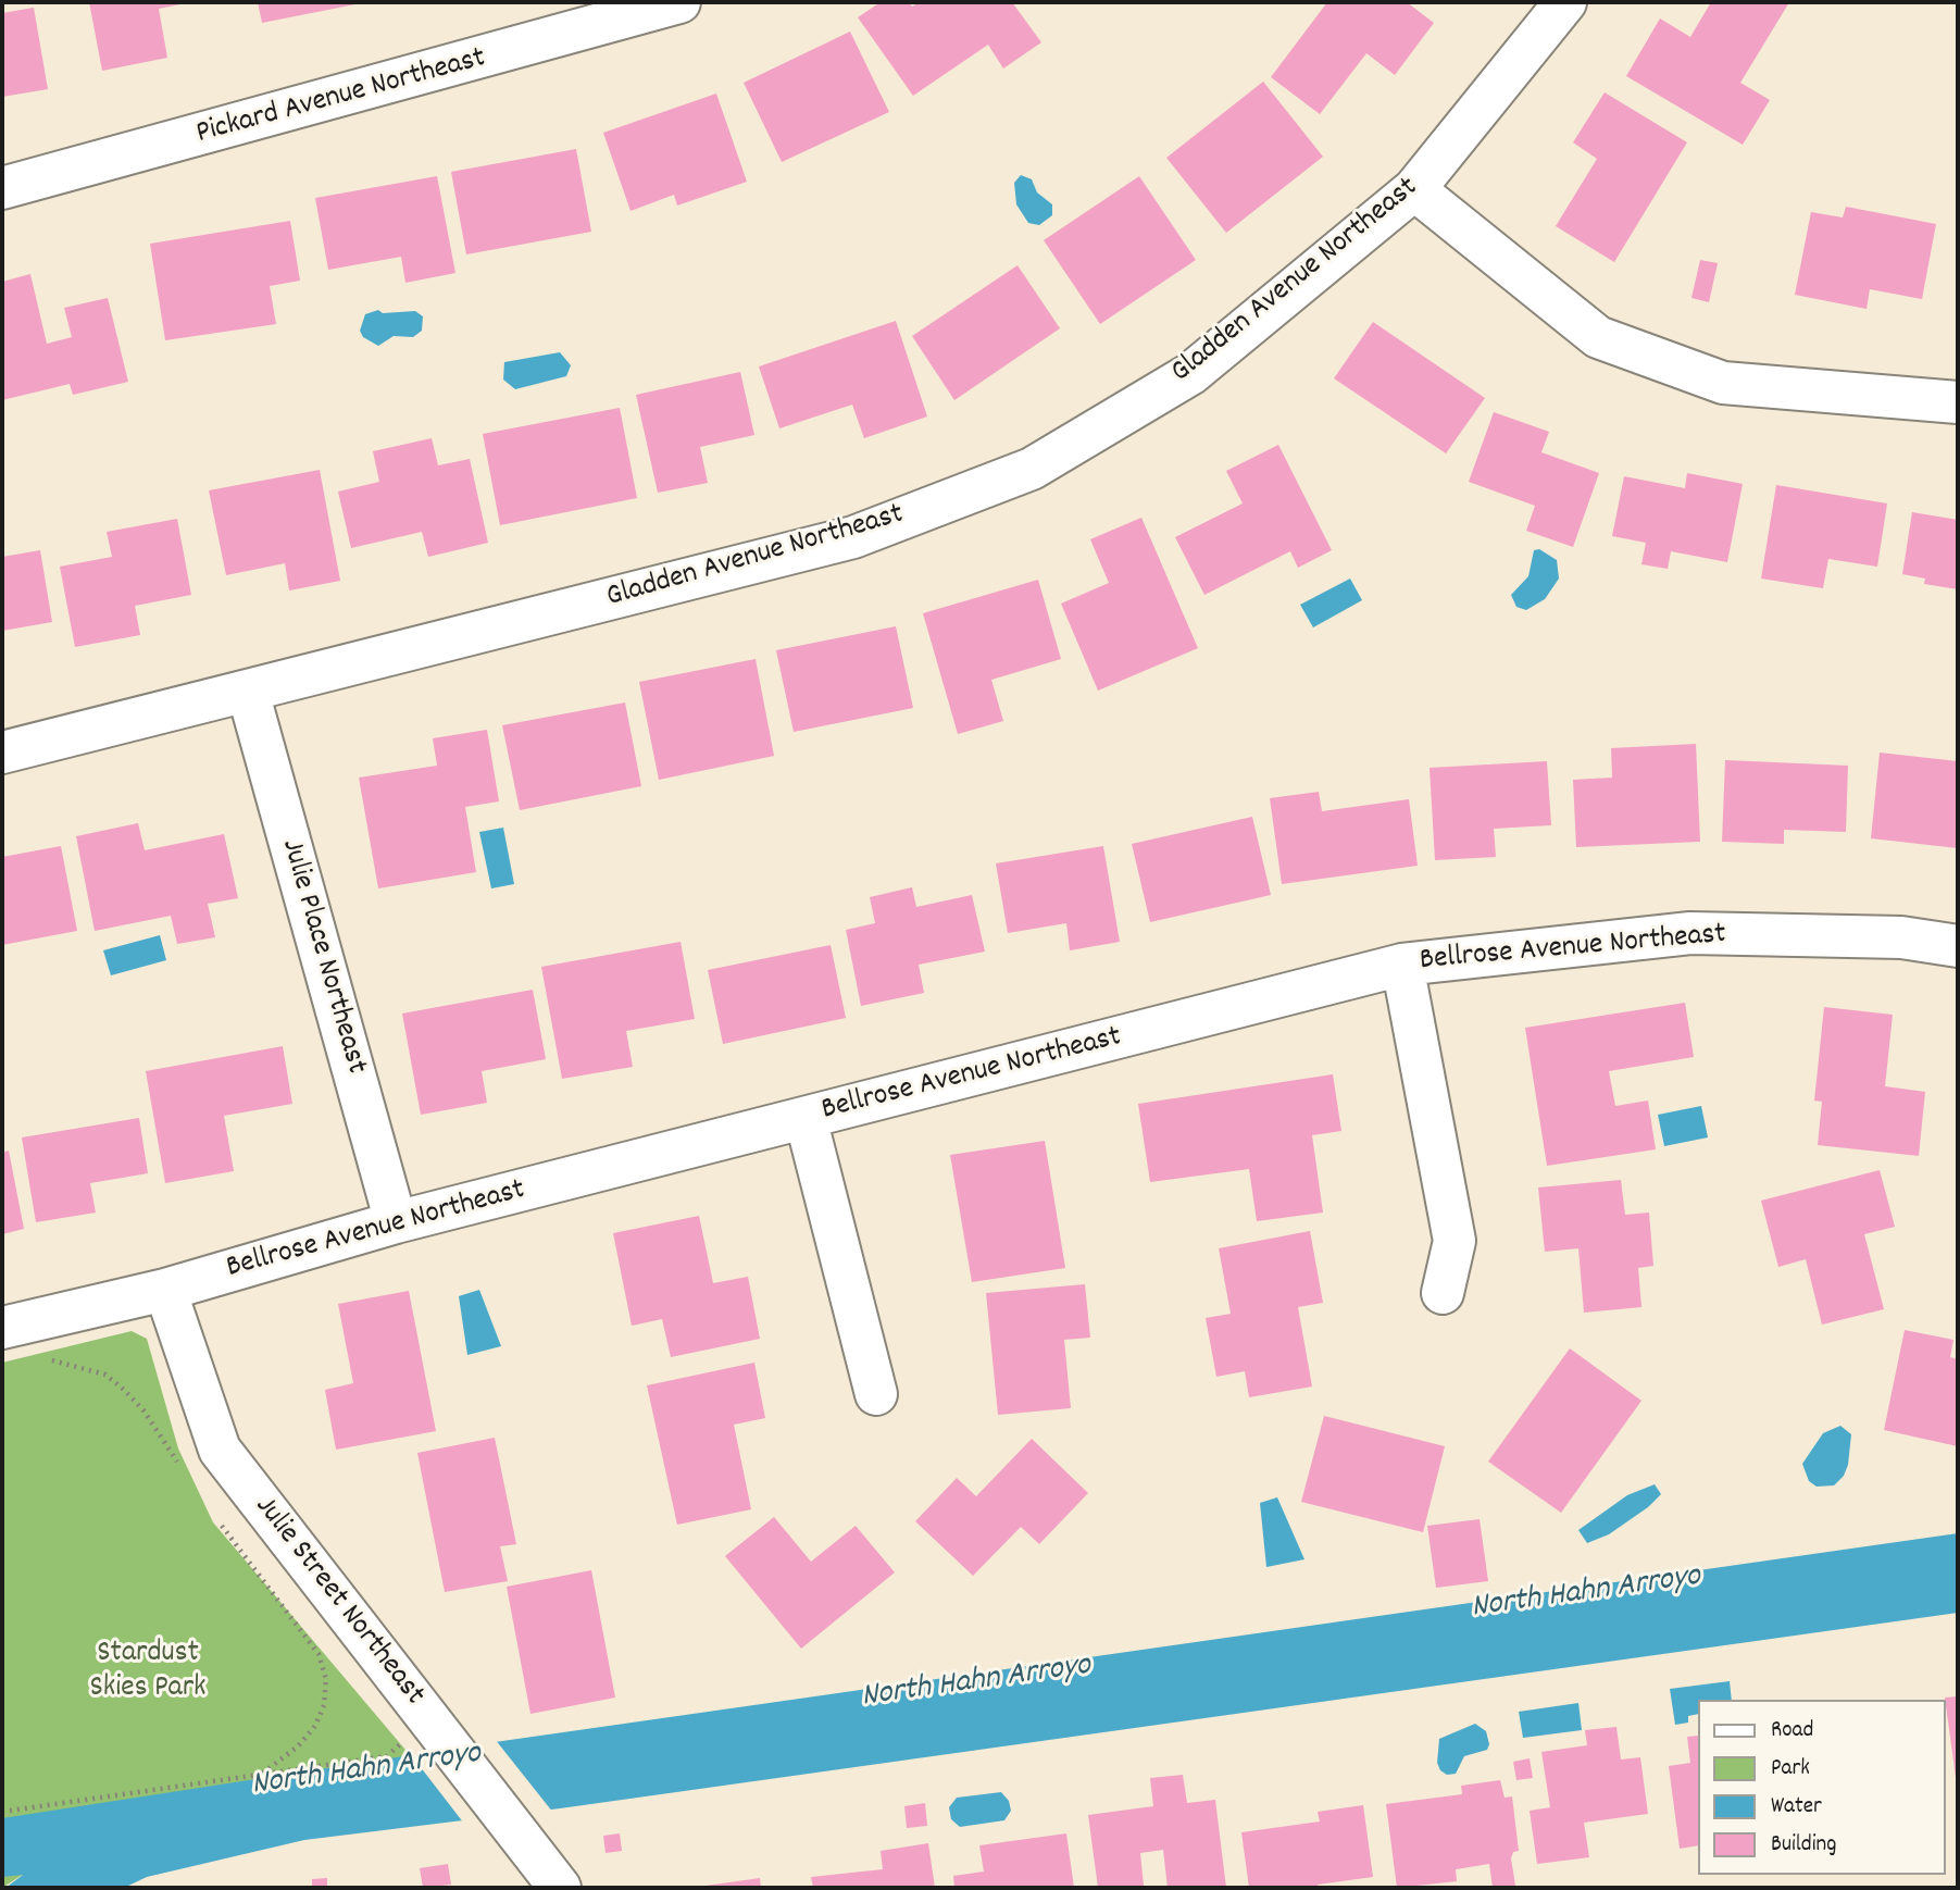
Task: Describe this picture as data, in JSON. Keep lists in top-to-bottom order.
{
  "streets": {
    "street": [
      "Pickard Avenue Northeast",
      "Gladden Avenue Northeast",
      "Bellrose Avenue Northeast",
      "Julie Place Northeast",
      "Julie Street Northeast"
    ]
  },
  "crossings": [
    ["Gladden Avenue Northeast", "Julie Place Northeast"],
    ["Bellrose Avenue Northeast", "Julie Place Northeast"],
    ["Bellrose Avenue Northeast", "Julie Street Northeast"]
  ],
  "water": ["North Hahn Arroyo"],
  "parks": ["Stardust Skies Park"],
  "legend": [
    "Road",
    "Park",
    "Water",
    "Building"
  ]
}
